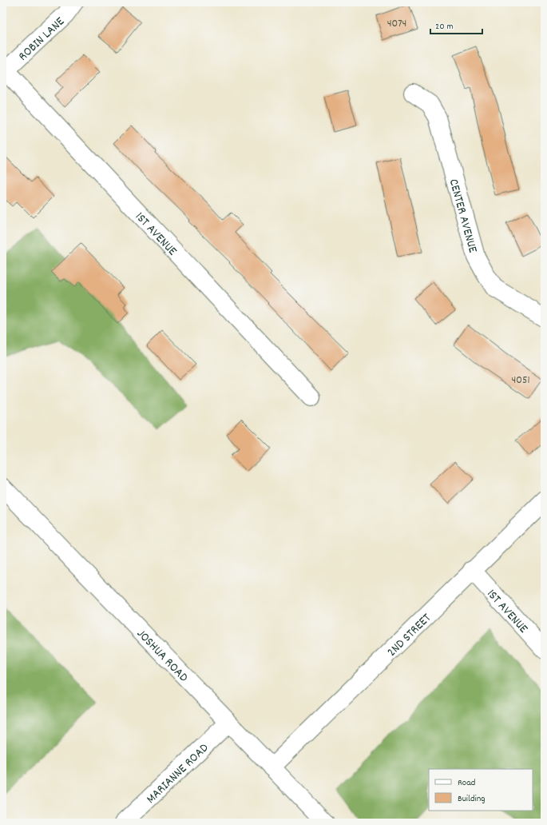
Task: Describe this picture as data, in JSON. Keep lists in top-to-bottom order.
{
  "streets": {
    "street": [
      "ROBIN LANE",
      "CENTER AVENUE",
      "1ST AVENUE",
      "2ND STREET",
      "JOSHUA ROAD",
      "MARIANNE ROAD"
    ]
  },
  "crossings": [
    ["ROBIN LANE", "1ST AVENUE"],
    ["1ST AVENUE", "2ND STREET"],
    ["2ND STREET", "JOSHUA ROAD"],
    ["JOSHUA ROAD", "MARIANNE ROAD"]
  ],
  "house_numbers": ["4074", "4051"],
  "legend": ["Road", "Building"],
  "scale_bar": "20 m"
}
